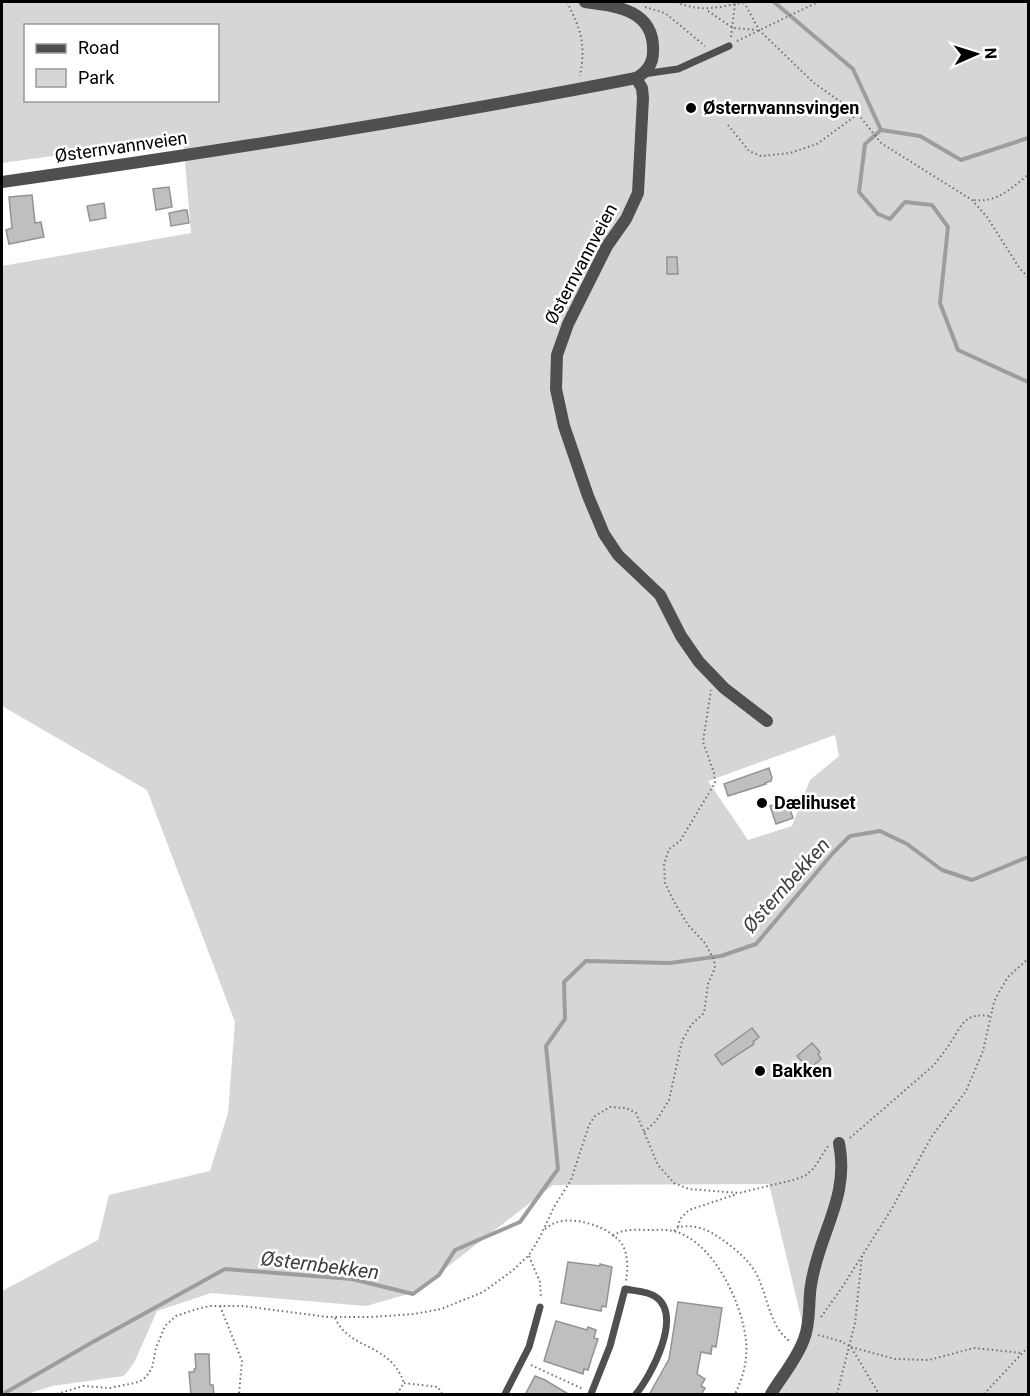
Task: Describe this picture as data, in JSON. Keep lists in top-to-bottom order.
{
  "streets": {
    "street": ["Østernvannveien"]
  },
  "water": ["Østernbekken"],
  "places": ["Østernvannsvingen", "Dælihuset", "Bakken"],
  "legend": ["Road", "Park"],
  "north": "right"
}
